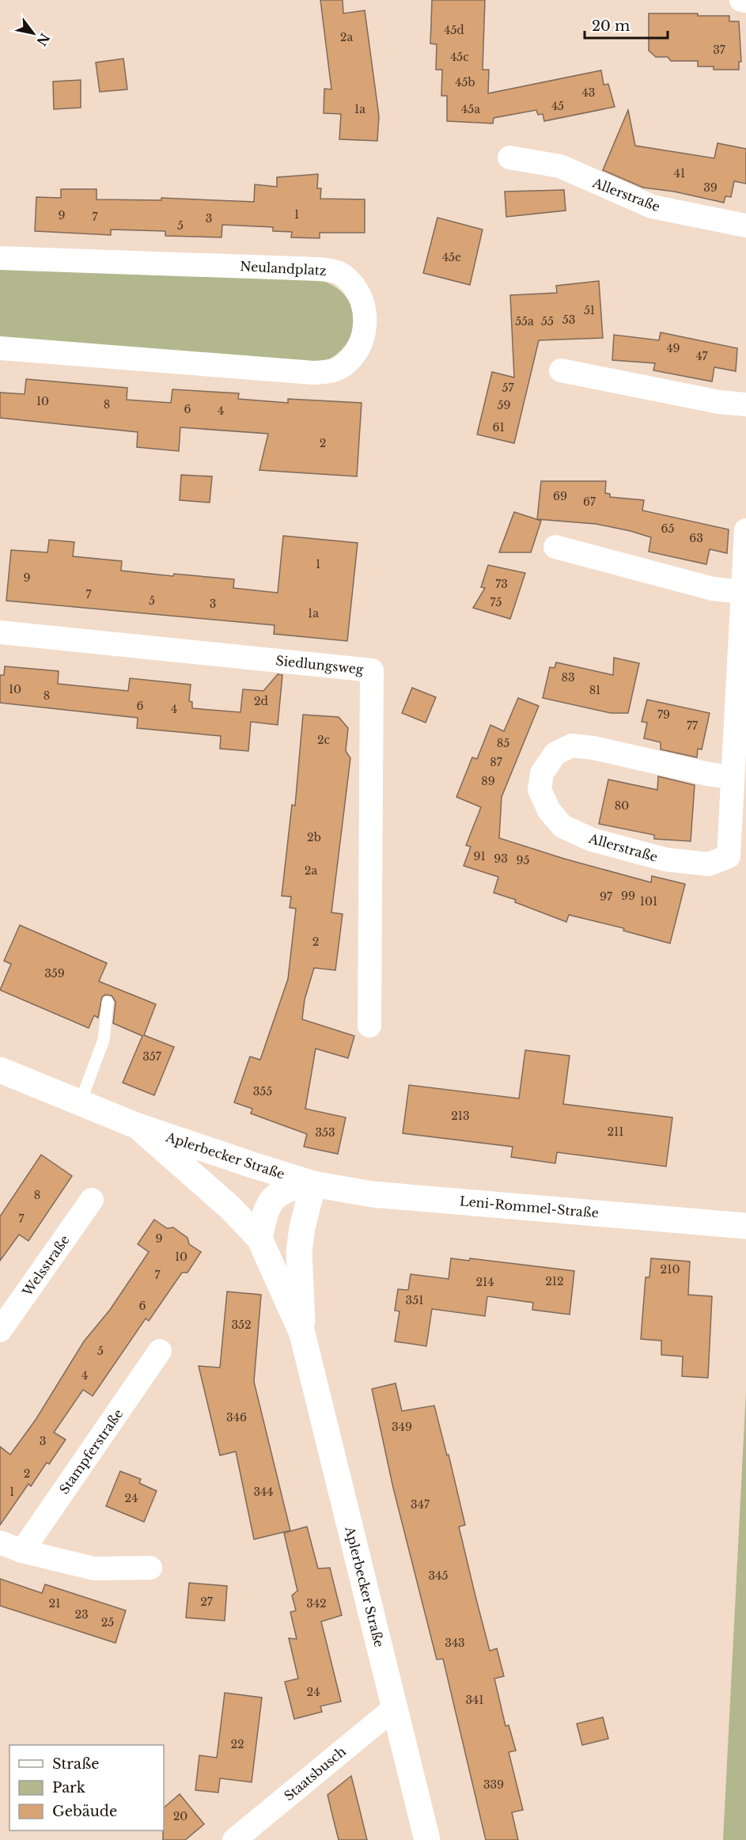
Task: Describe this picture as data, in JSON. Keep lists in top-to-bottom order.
{
  "streets": {
    "main road": ["Aplerbecker Straße", "Leni-Rommel-Straße"],
    "street": [
      "Allerstraße",
      "Neulandplatz",
      "Siedlungsweg",
      "Welsstraße",
      "Stampferstraße",
      "Staatsbusch"
    ]
  },
  "crossings": [
    ["Aplerbecker Straße", "Leni-Rommel-Straße"],
    ["Aplerbecker Straße", "Staatsbusch"]
  ],
  "house_numbers": [
    "45d",
    "2a",
    "37",
    "45c",
    "45b",
    "43",
    "45",
    "1a",
    "45a",
    "41",
    "39",
    "1",
    "9",
    "7",
    "3",
    "5",
    "45e",
    "51",
    "53",
    "55a",
    "55",
    "49",
    "47",
    "57",
    "10",
    "8",
    "59",
    "6",
    "4",
    "61",
    "2",
    "69",
    "67",
    "65",
    "63",
    "1",
    "9",
    "73",
    "7",
    "5",
    "75",
    "3",
    "1a",
    "83",
    "10",
    "81",
    "8",
    "2d",
    "6",
    "4",
    "79",
    "77",
    "2c",
    "85",
    "87",
    "89",
    "80",
    "2b",
    "91",
    "93",
    "95",
    "2a",
    "99",
    "97",
    "101",
    "2",
    "359",
    "357",
    "355",
    "213",
    "211",
    "353",
    "8",
    "7",
    "9",
    "10",
    "210",
    "7",
    "212",
    "214",
    "351",
    "6",
    "352",
    "5",
    "4",
    "346",
    "349",
    "3",
    "2",
    "1",
    "344",
    "24",
    "347",
    "345",
    "27",
    "21",
    "342",
    "23",
    "25",
    "343",
    "24",
    "341",
    "22",
    "339",
    "20"
  ],
  "legend": ["Straße", "Park", "Gebäude"],
  "scale_bar": "20 m",
  "north": "bottom right"
}
